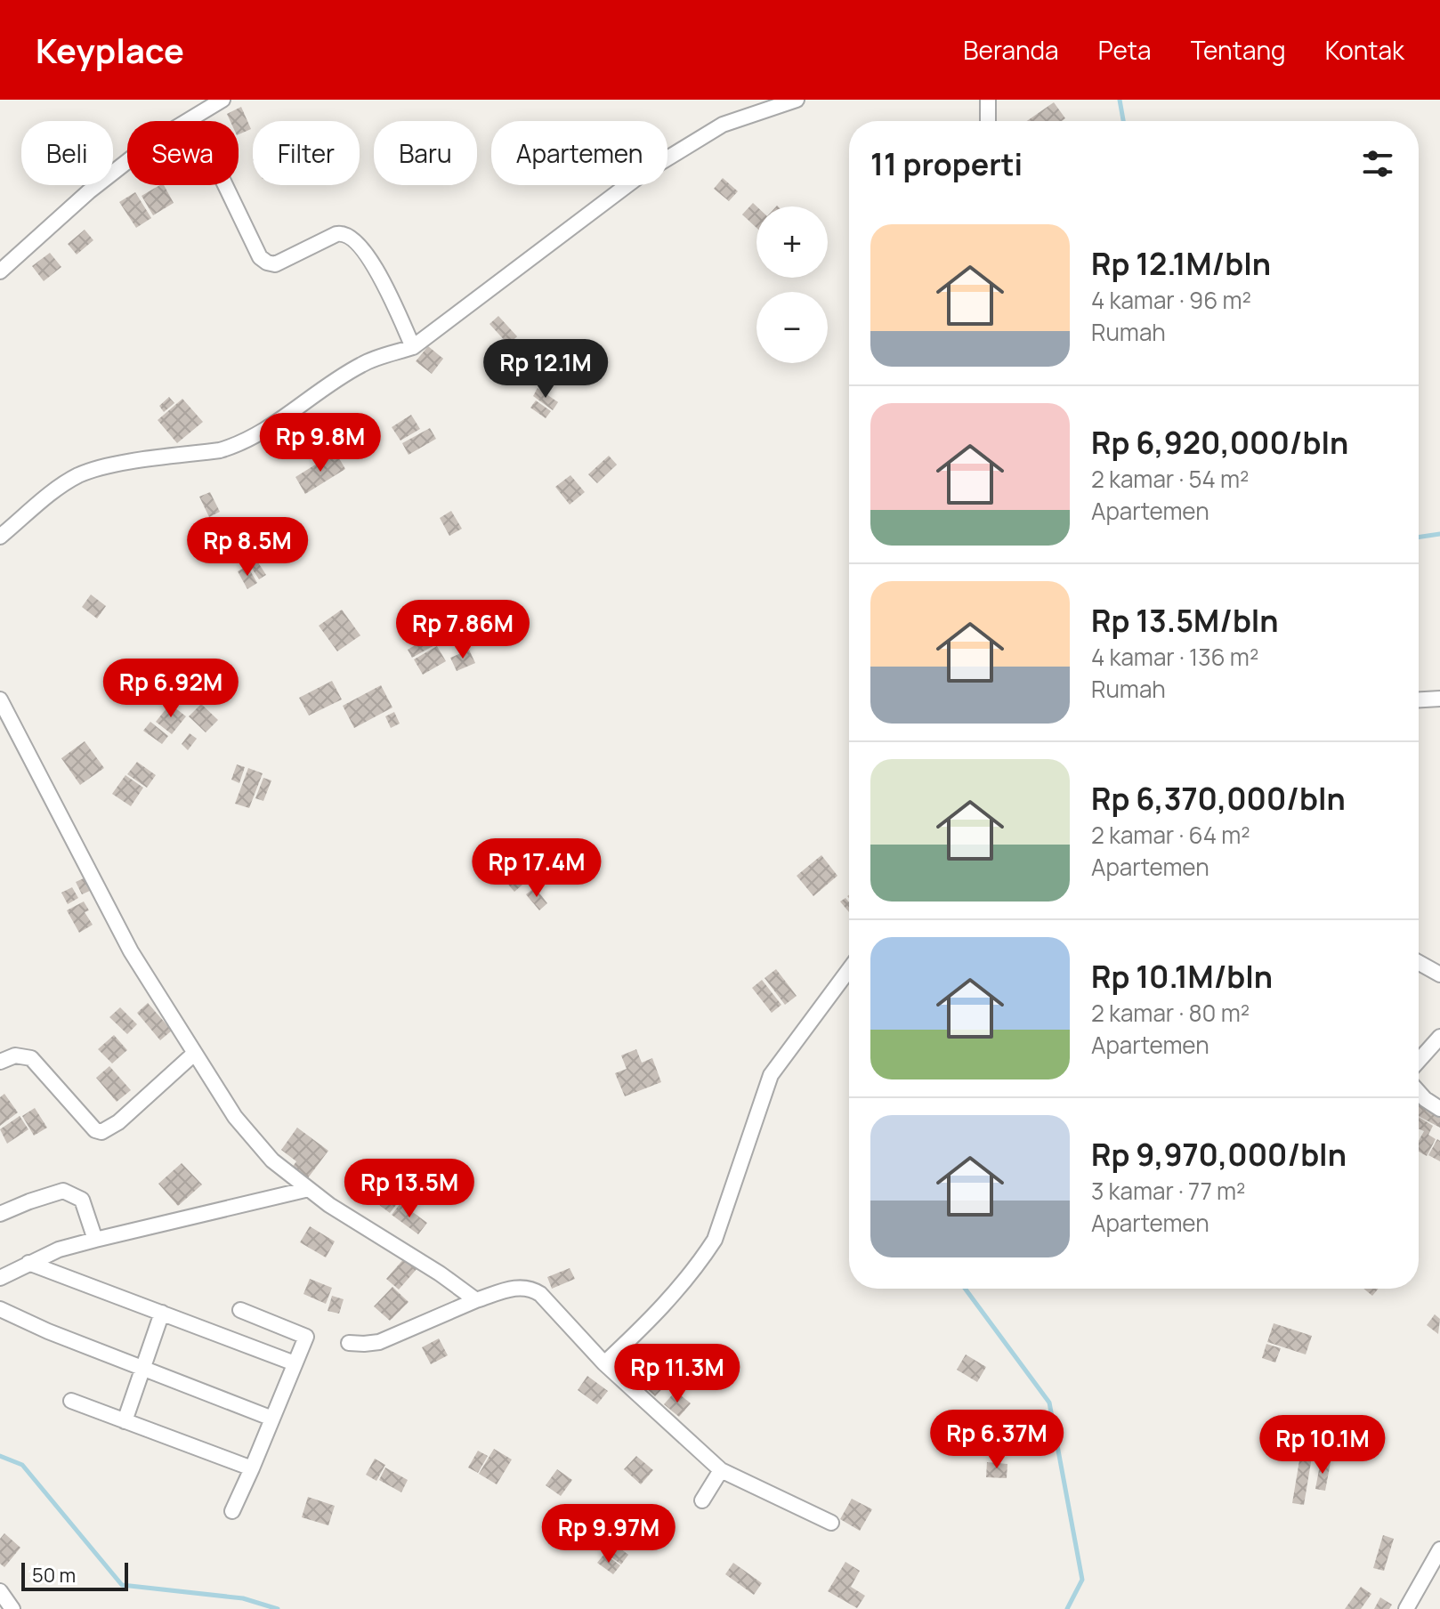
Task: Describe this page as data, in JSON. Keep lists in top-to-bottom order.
{
  "scale_bar": "50 m",
  "page": {
    "header": "Keyplace",
    "nav": [
      "Beranda",
      "Peta",
      "Tentang",
      "Kontak"
    ],
    "chip": [
      "Beli",
      "Sewa",
      "Filter",
      "Baru",
      "Apartemen"
    ],
    "heading": "11 properti",
    "map_buttons": ["+", "−"],
    "list": [
      {
        "name": "Rp 12.1M/bln",
        "note": "4 kamar · 96 m² · Rumah"
      },
      {
        "name": "Rp 6,920,000/bln",
        "note": "2 kamar · 54 m² · Apartemen"
      },
      {
        "name": "Rp 13.5M/bln",
        "note": "4 kamar · 136 m² · Rumah"
      },
      {
        "name": "Rp 6,370,000/bln",
        "note": "2 kamar · 64 m² · Apartemen"
      },
      {
        "name": "Rp 10.1M/bln",
        "note": "2 kamar · 80 m² · Apartemen"
      },
      {
        "name": "Rp 9,970,000/bln",
        "note": "3 kamar · 77 m² · Apartemen"
      }
    ],
    "price": [
      "Rp 12.1M",
      "Rp 9.8M",
      "Rp 8.5M",
      "Rp 7.86M",
      "Rp 6.92M",
      "Rp 17.4M",
      "Rp 13.5M",
      "Rp 11.3M",
      "Rp 6.37M",
      "Rp 10.1M",
      "Rp 9.97M"
    ],
    "scale": "50 m"
  }
}
